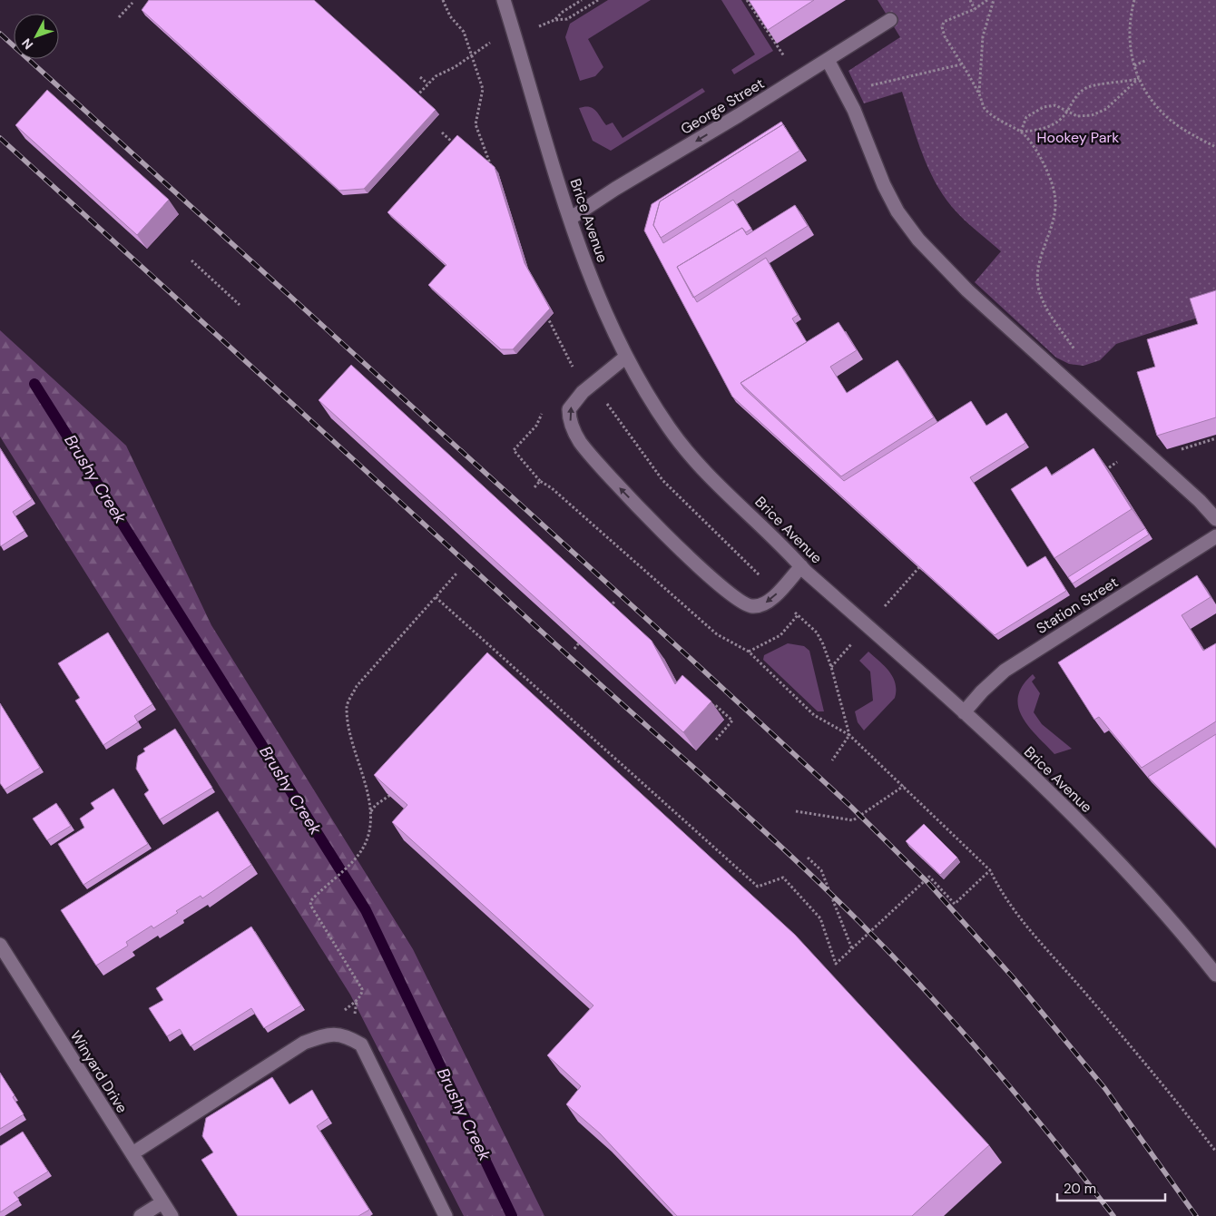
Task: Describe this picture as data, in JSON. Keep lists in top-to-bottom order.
{
  "streets": {
    "street": [
      "George Street",
      "Brice Avenue",
      "Station Street",
      "Winyard Drive"
    ]
  },
  "crossings": [
    ["George Street", "Brice Avenue"],
    ["Brice Avenue", "Station Street"]
  ],
  "one_way": ["George Street"],
  "water": ["Brushy Creek"],
  "parks": ["Hookey Park"],
  "scale_bar": "20 m",
  "north": "bottom left"
}
